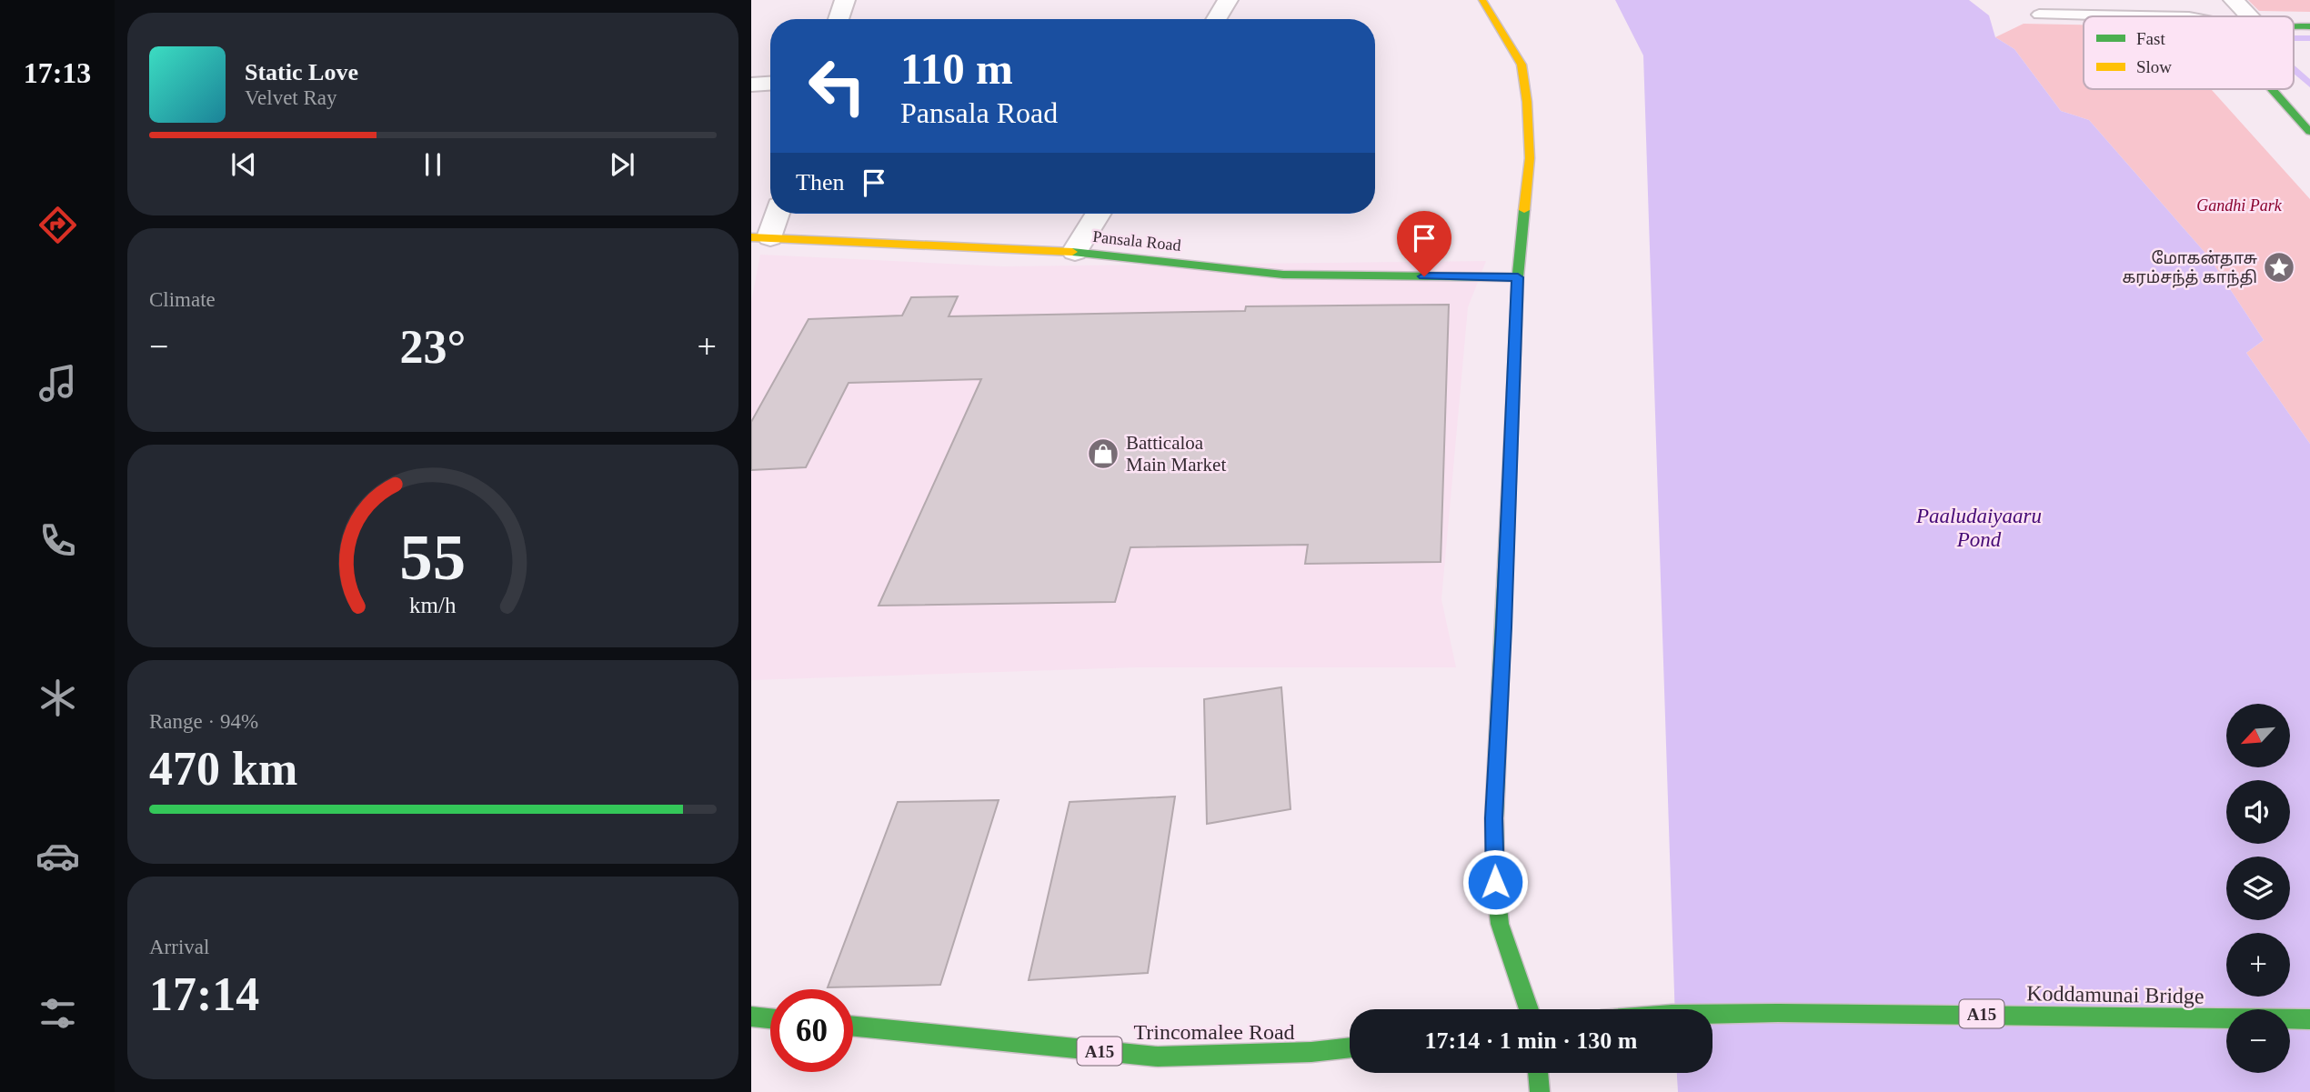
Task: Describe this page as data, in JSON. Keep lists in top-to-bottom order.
{
  "streets": {
    "main road": [
      "Pansala Road",
      "Koddamunai Bridge",
      "A15",
      "Trincomalee Road"
    ]
  },
  "water": ["Paaludaiyaaru Pond"],
  "parks": ["Gandhi Park"],
  "places": {
    "place": ["மோகன்தாசு கரம்சந்த் காந்தி"],
    "shop": ["Batticaloa Main Market"]
  },
  "legend": ["Fast", "Slow"],
  "north": "bottom left",
  "page": {
    "tabs": "17:13",
    "turn": ["110 m", "Pansala Road"],
    "song": ["Static Love", "Velvet Ray"],
    "then": "Then",
    "tile": [
      "Climate",
      ["Range · 94%", "470 km"],
      ["Arrival", "17:14"]
    ],
    "heat": ["−", "23°", "+"],
    "map_buttons": ["+", "−"],
    "limit": "60",
    "trip": "17:14 · 1 min · 130 m",
    "gauge": ["55", "km/h"]
  }
}
